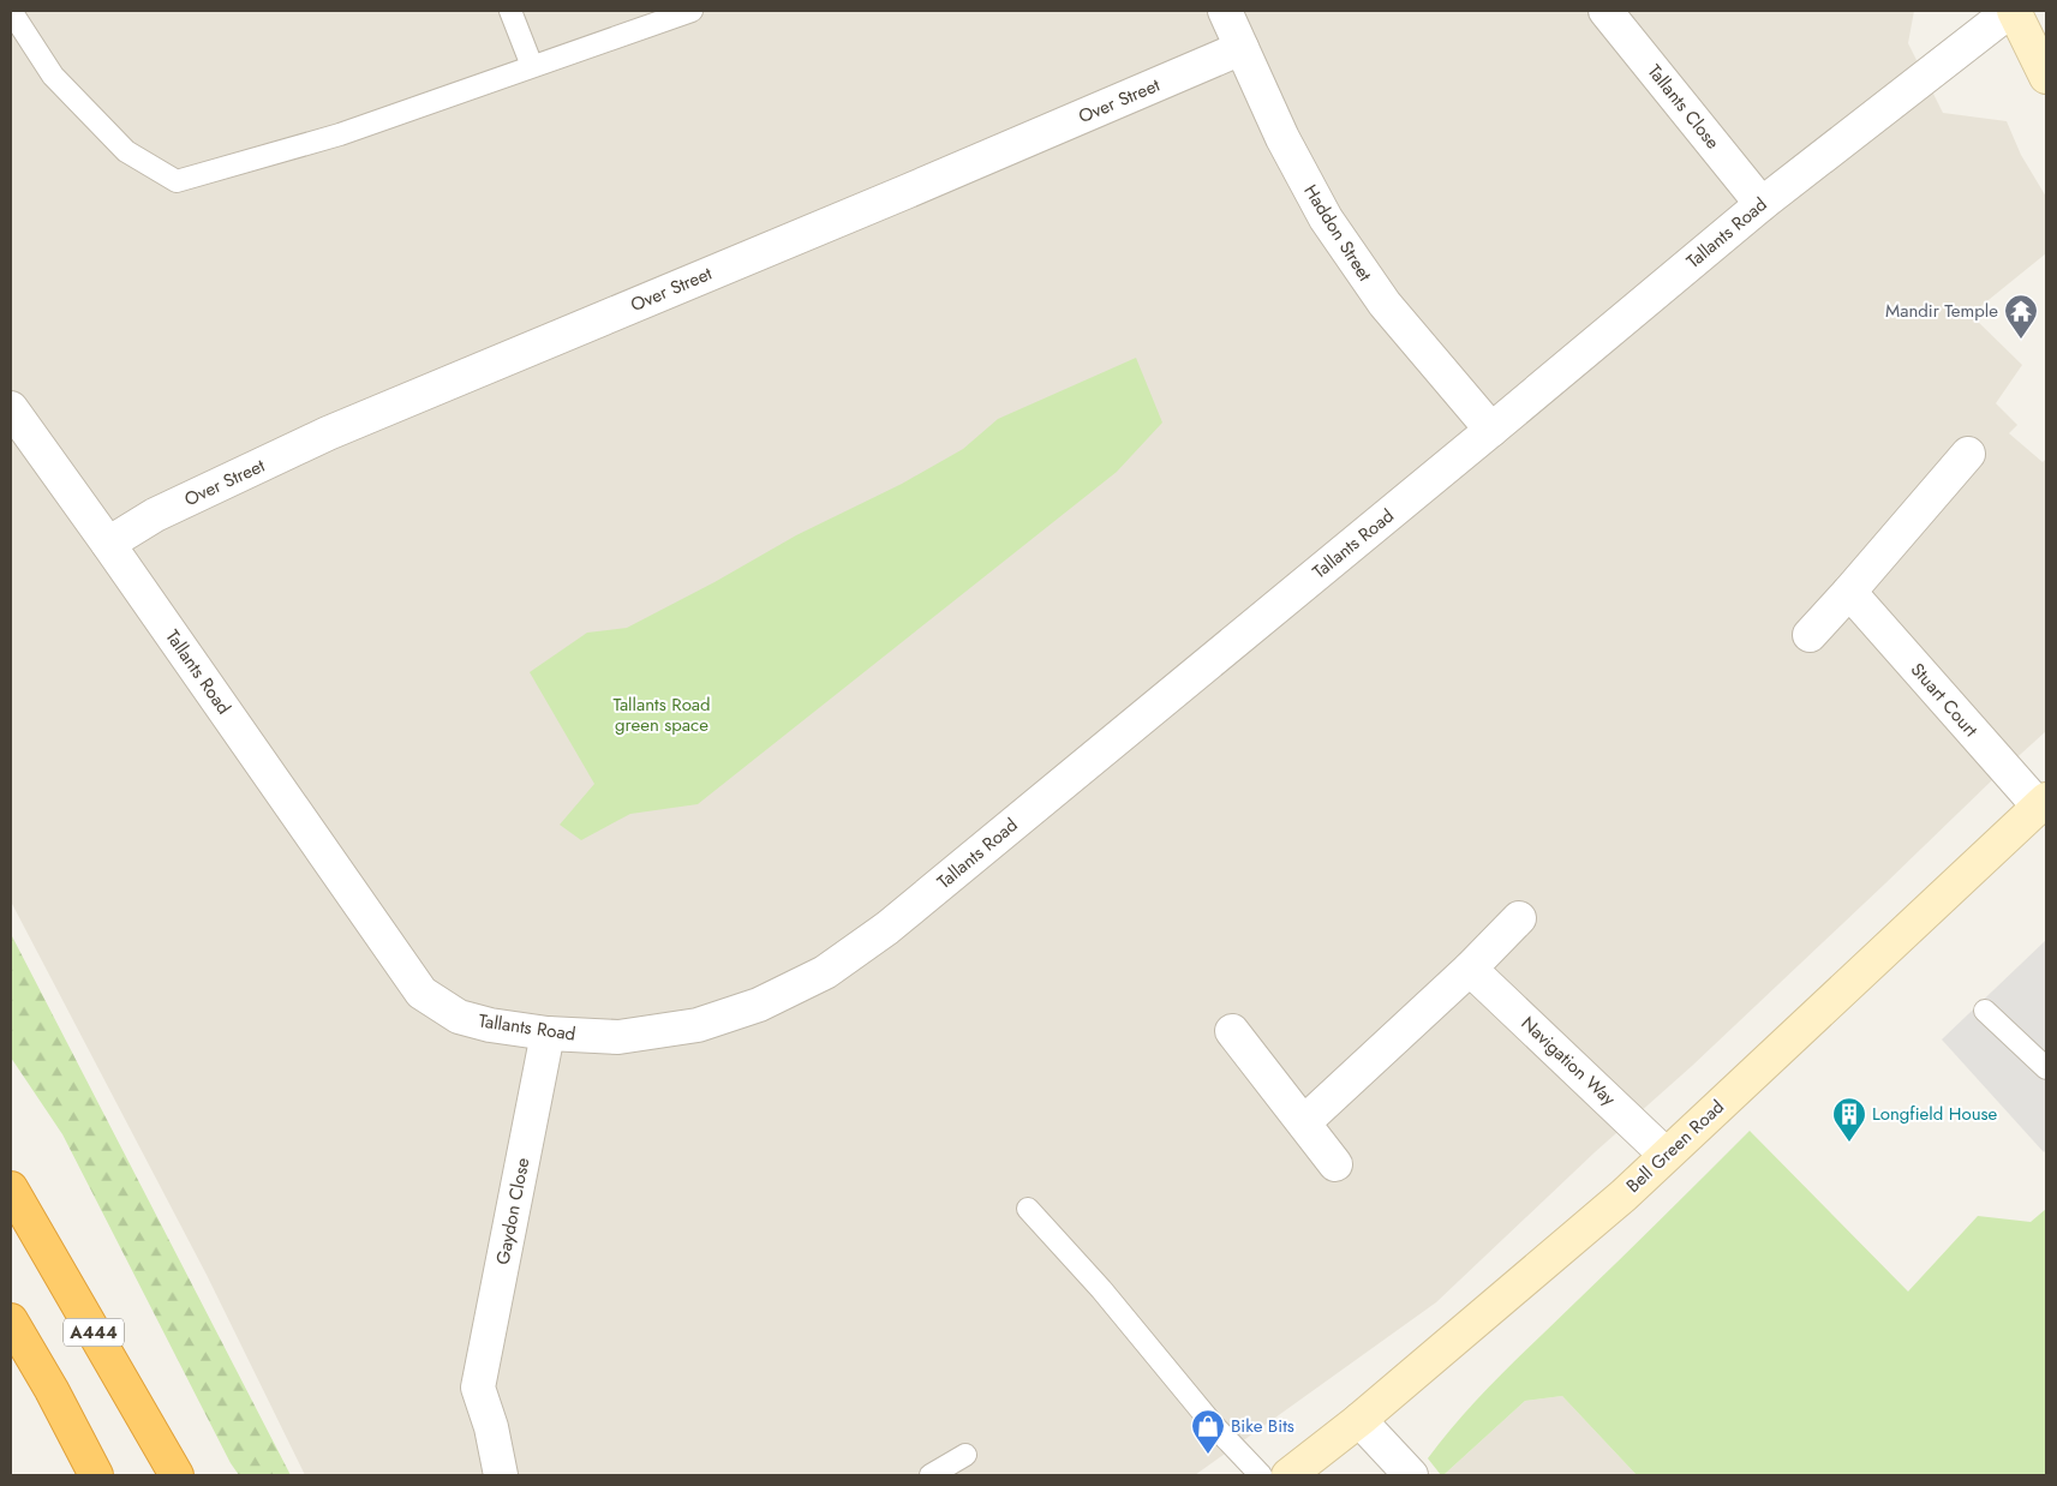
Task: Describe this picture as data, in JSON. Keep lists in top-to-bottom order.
{
  "streets": {
    "highway": ["A444"],
    "main road": ["Bell Green Road"],
    "street": [
      "Over Street",
      "Tallants Close",
      "Haddon Street",
      "Tallants Road",
      "Stuart Court",
      "Navigation Way",
      "Gaydon Close"
    ]
  },
  "crossings": [
    ["Over Street", "Haddon Street"],
    ["Over Street", "Tallants Road"],
    ["Tallants Close", "Tallants Road"],
    ["Haddon Street", "Tallants Road"],
    ["Tallants Road", "Gaydon Close"],
    ["Stuart Court", "Bell Green Road"],
    ["Navigation Way", "Bell Green Road"]
  ],
  "parks": ["Tallants Road green space"],
  "places": {
    "temple": ["Mandir Temple"],
    "building": ["Longfield House"],
    "shop": ["Bike Bits"]
  }
}
